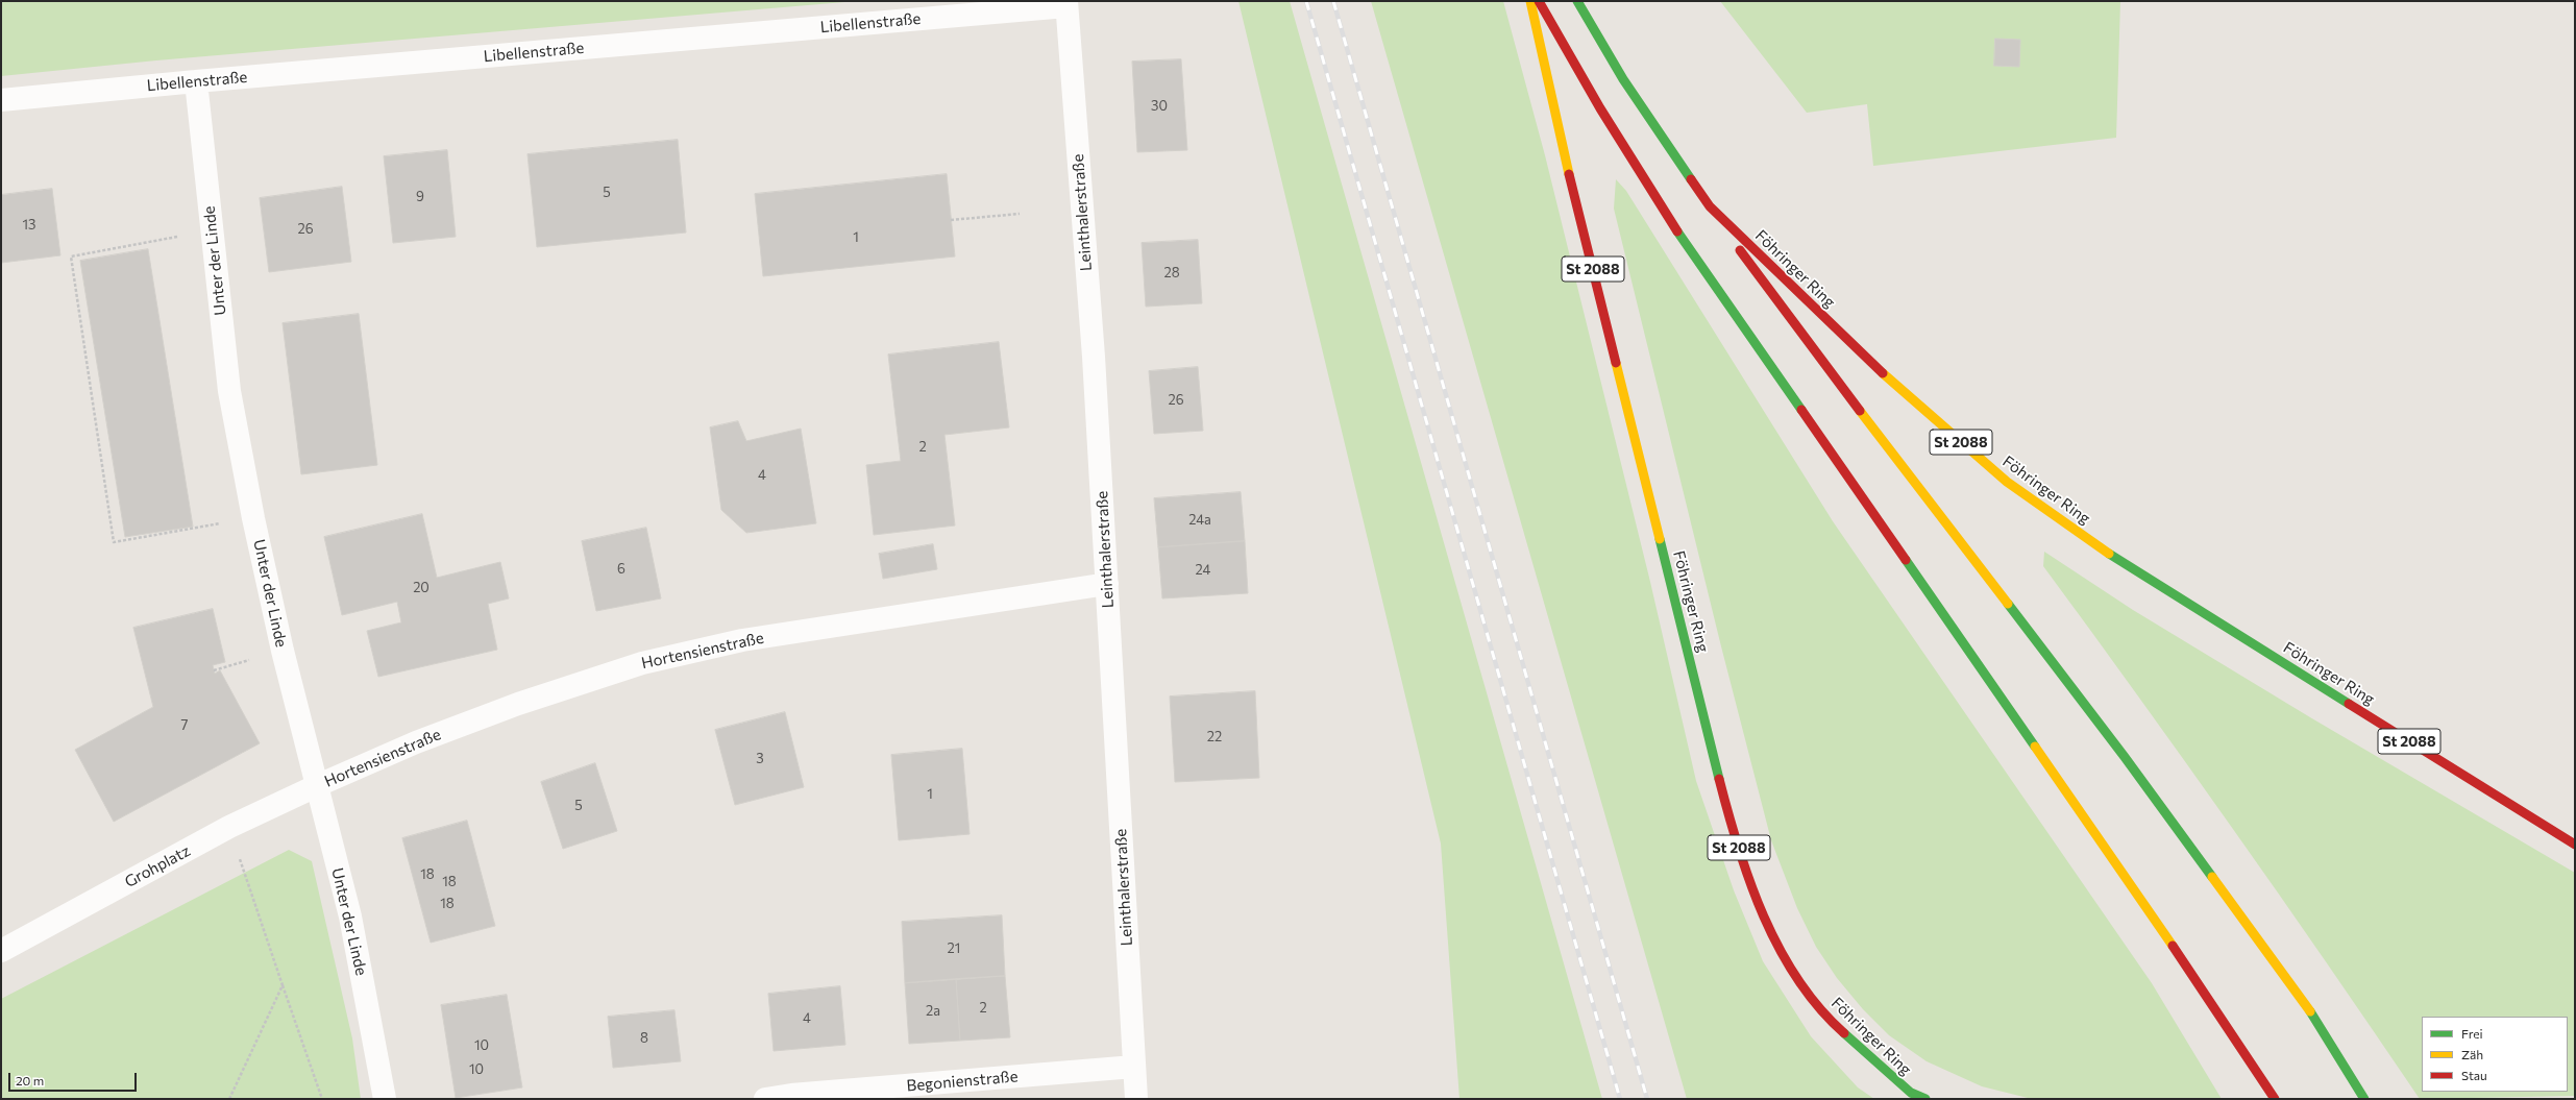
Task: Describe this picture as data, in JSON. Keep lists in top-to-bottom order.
{
  "streets": {
    "highway": ["St 2088", "Föhringer Ring"],
    "street": [
      "Libellenstraße",
      "Leinthalerstraße",
      "Unter der Linde",
      "Hortensienstraße",
      "Grohplatz",
      "Begonienstraße"
    ]
  },
  "crossings": [
    ["Libellenstraße", "Leinthalerstraße"],
    ["Libellenstraße", "Unter der Linde"],
    ["Leinthalerstraße", "Hortensienstraße"],
    ["Leinthalerstraße", "Begonienstraße"],
    ["Unter der Linde", "Hortensienstraße"],
    ["Unter der Linde", "Grohplatz"],
    ["Hortensienstraße", "Grohplatz"]
  ],
  "house_numbers": [
    "30",
    "5",
    "9",
    "13",
    "26",
    "1",
    "28",
    "26",
    "2",
    "4",
    "24a",
    "6",
    "24",
    "20",
    "7",
    "22",
    "3",
    "1",
    "5",
    "18",
    "18",
    "18",
    "21",
    "2",
    "2a",
    "4",
    "8",
    "10",
    "10"
  ],
  "legend": ["Frei", "Zäh", "Stau"],
  "scale_bar": "20 m"
}
